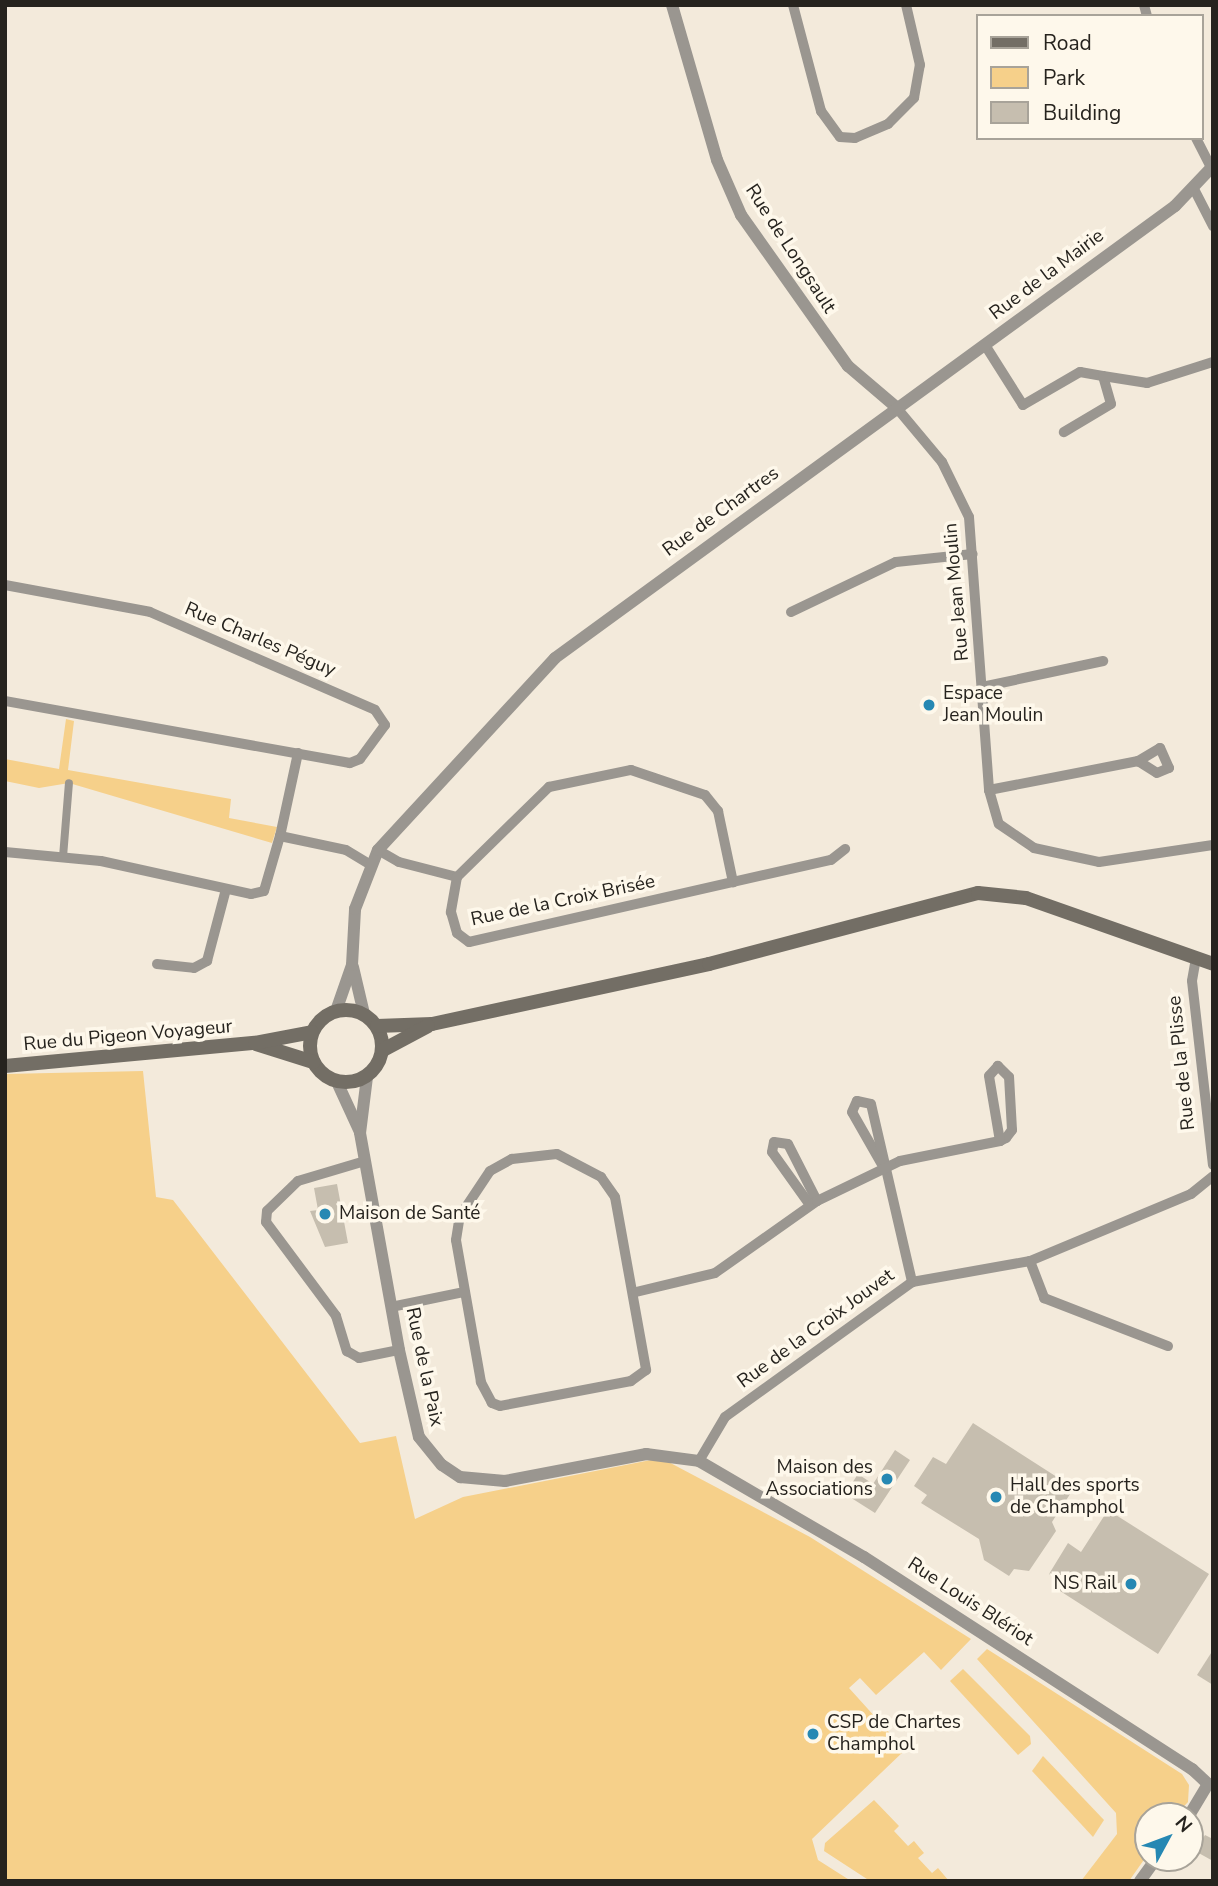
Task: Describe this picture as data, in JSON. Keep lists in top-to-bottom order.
{
  "streets": {
    "main road": ["Rue du Pigeon Voyageur"],
    "street": [
      "Rue de Longsault",
      "Rue de la Mairie",
      "Rue de Chartres",
      "Rue Jean Moulin",
      "Rue Charles Péguy",
      "Rue de la Croix Brisée",
      "Rue de la Plisse",
      "Rue de la Croix Jouvet",
      "Rue de la Paix",
      "Rue Louis Blériot"
    ]
  },
  "crossings": [
    ["Rue de Longsault", "Rue de la Mairie"],
    ["Rue de Longsault", "Rue de Chartres"],
    ["Rue de Longsault", "Rue Jean Moulin"],
    ["Rue de la Mairie", "Rue de Chartres"],
    ["Rue de la Mairie", "Rue Jean Moulin"],
    ["Rue de Chartres", "Rue Jean Moulin"],
    ["Rue du Pigeon Voyageur", "Rue de la Paix"],
    ["Rue de la Croix Jouvet", "Rue de la Paix"],
    ["Rue de la Croix Jouvet", "Rue Louis Blériot"],
    ["Rue de la Paix", "Rue Louis Blériot"]
  ],
  "places": [
    "Espace Jean Moulin",
    "Maison de Santé",
    "Maison des Associations",
    "Hall des sports de Champhol",
    "NS Rail",
    "CSP de Chartes Champhol"
  ],
  "legend": ["Road", "Park", "Building"],
  "north": "top right"
}
